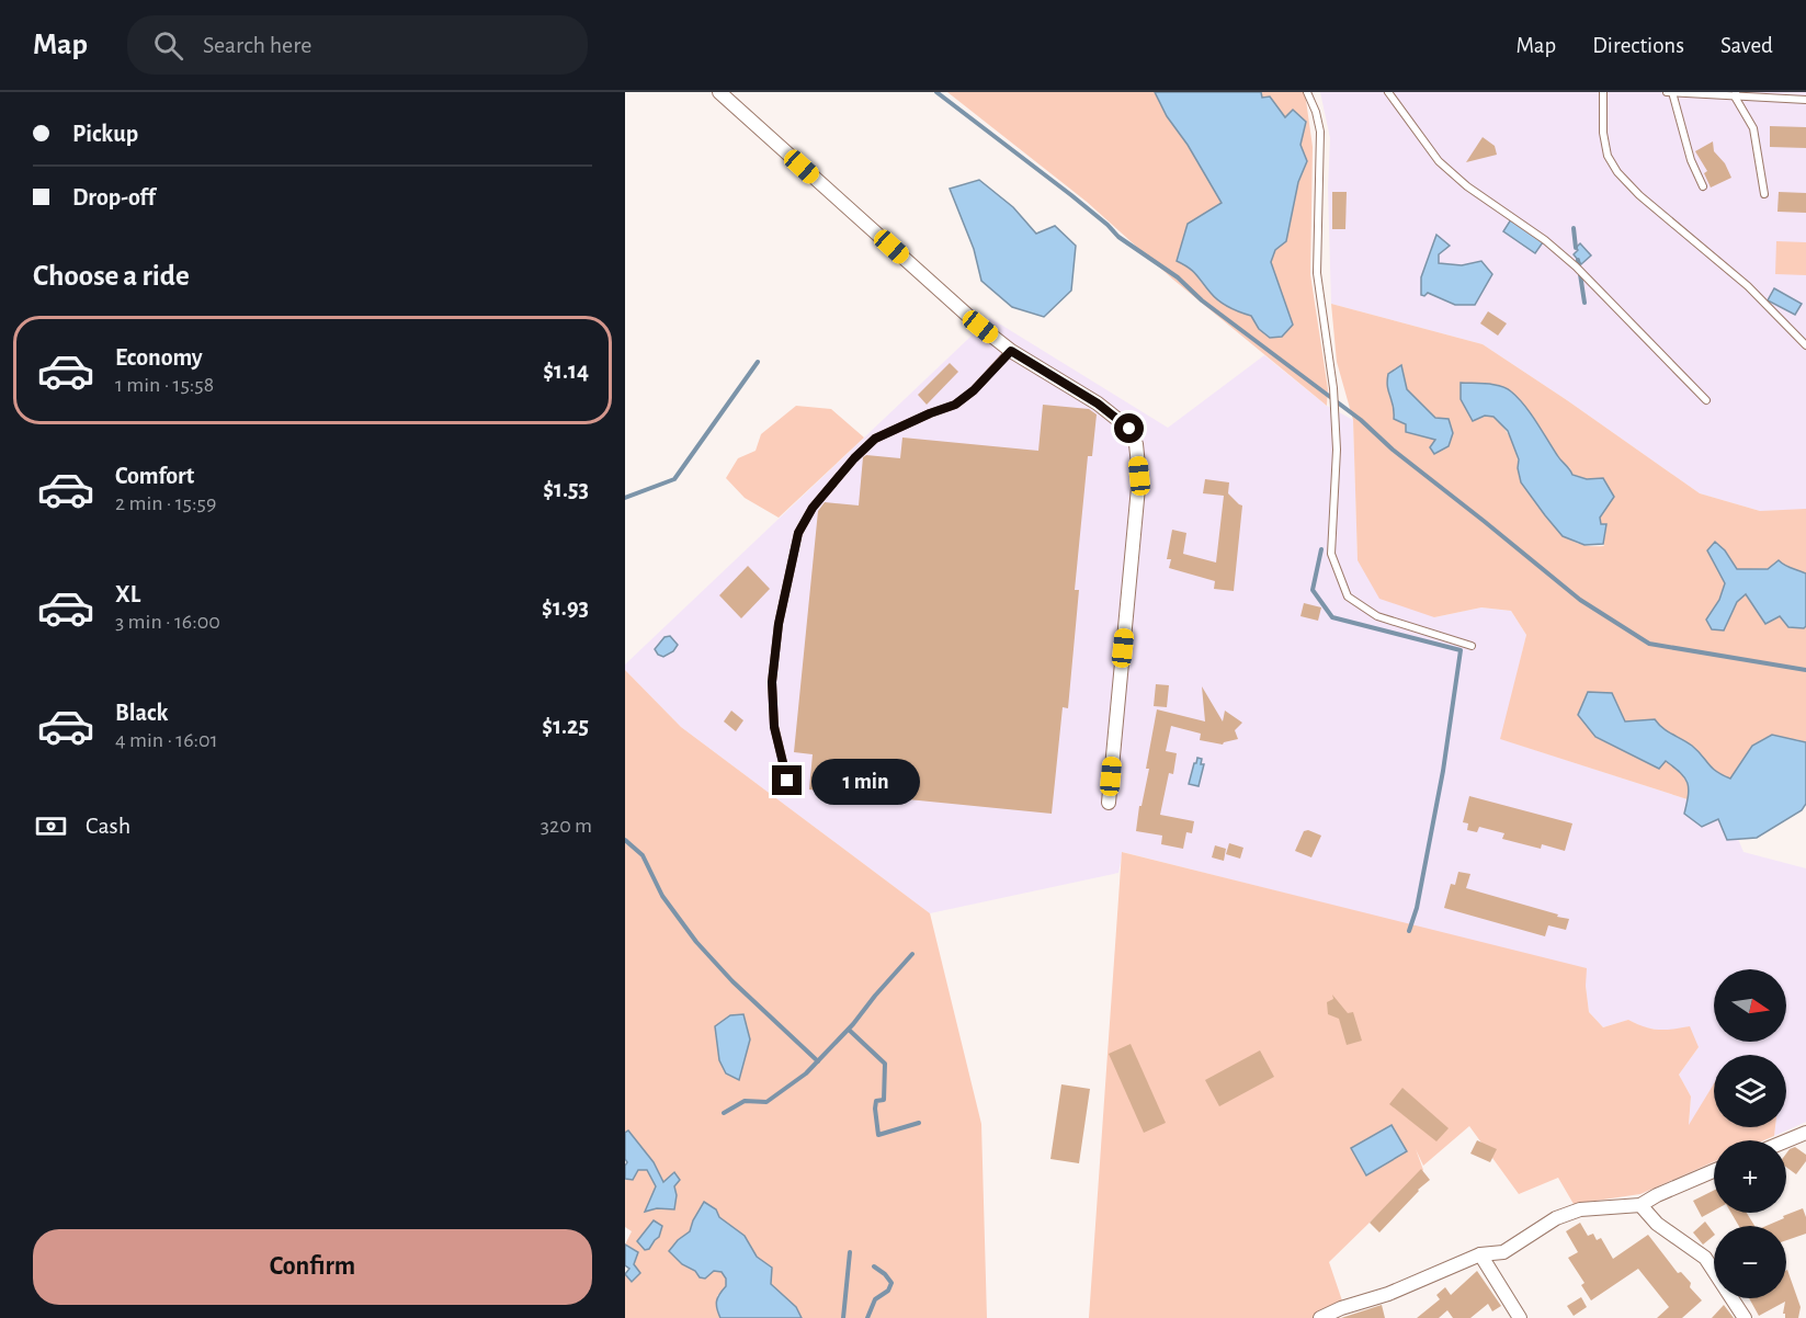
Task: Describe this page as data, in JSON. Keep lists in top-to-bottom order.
{
  "north": "right",
  "page": {
    "header": "Map",
    "search": "Search here",
    "nav": ["Map", "Directions", "Saved"],
    "banner": ["Pickup", "Drop-off"],
    "heading": "Choose a ride",
    "list": [
      {
        "name": "Economy",
        "note": "1 min · 15:58",
        "value": "$1.14"
      },
      {
        "name": "Comfort",
        "note": "2 min · 15:59",
        "value": "$1.53"
      },
      {
        "name": "XL",
        "note": "3 min · 16:00",
        "value": "$1.93"
      },
      {
        "name": "Black",
        "note": "4 min · 16:01",
        "value": "$1.25"
      }
    ],
    "bubble": "1 min",
    "pay": ["Cash", "320 m"],
    "map_buttons": ["+", "−"],
    "buttons": "Confirm"
  }
}
